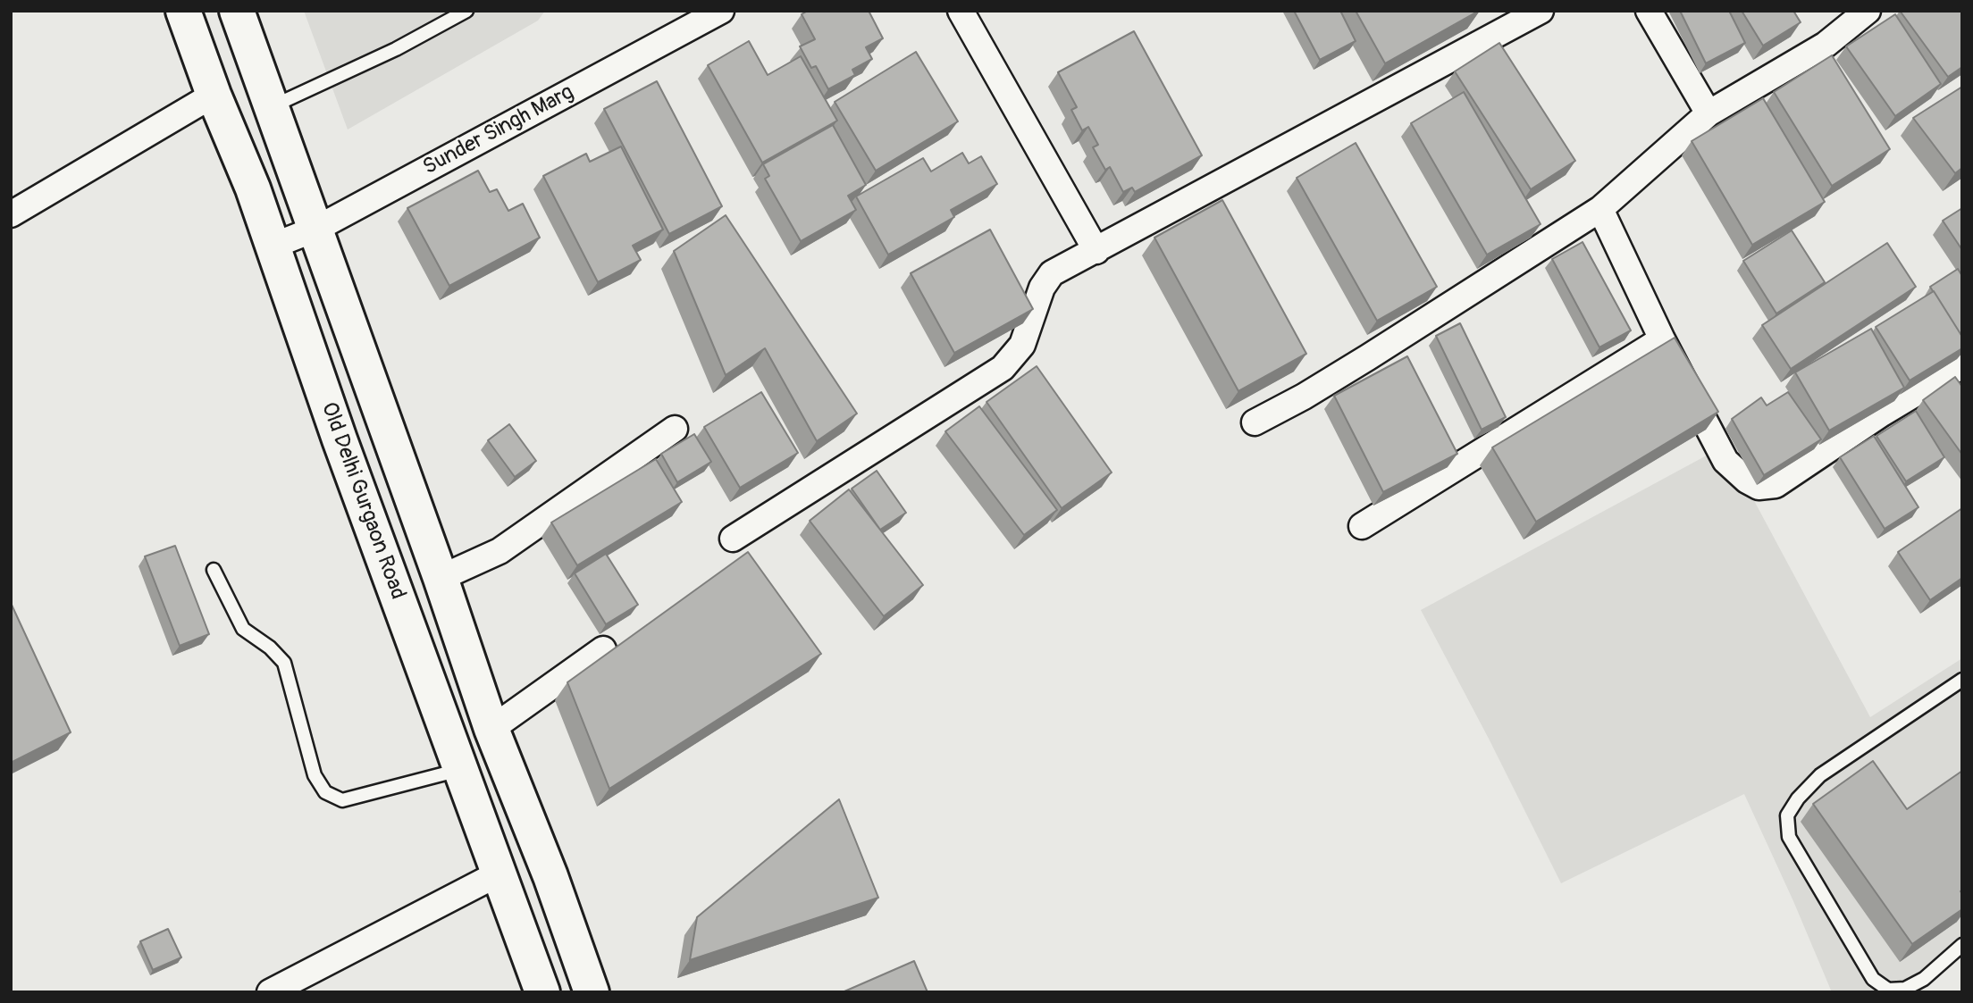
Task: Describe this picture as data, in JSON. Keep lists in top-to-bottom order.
{
  "streets": {
    "main road": ["Old Delhi Gurgaon Road"],
    "street": ["Sunder Singh Marg"]
  },
  "crossings": [
    ["Sunder Singh Marg", "Old Delhi Gurgaon Road"]
  ]
}
